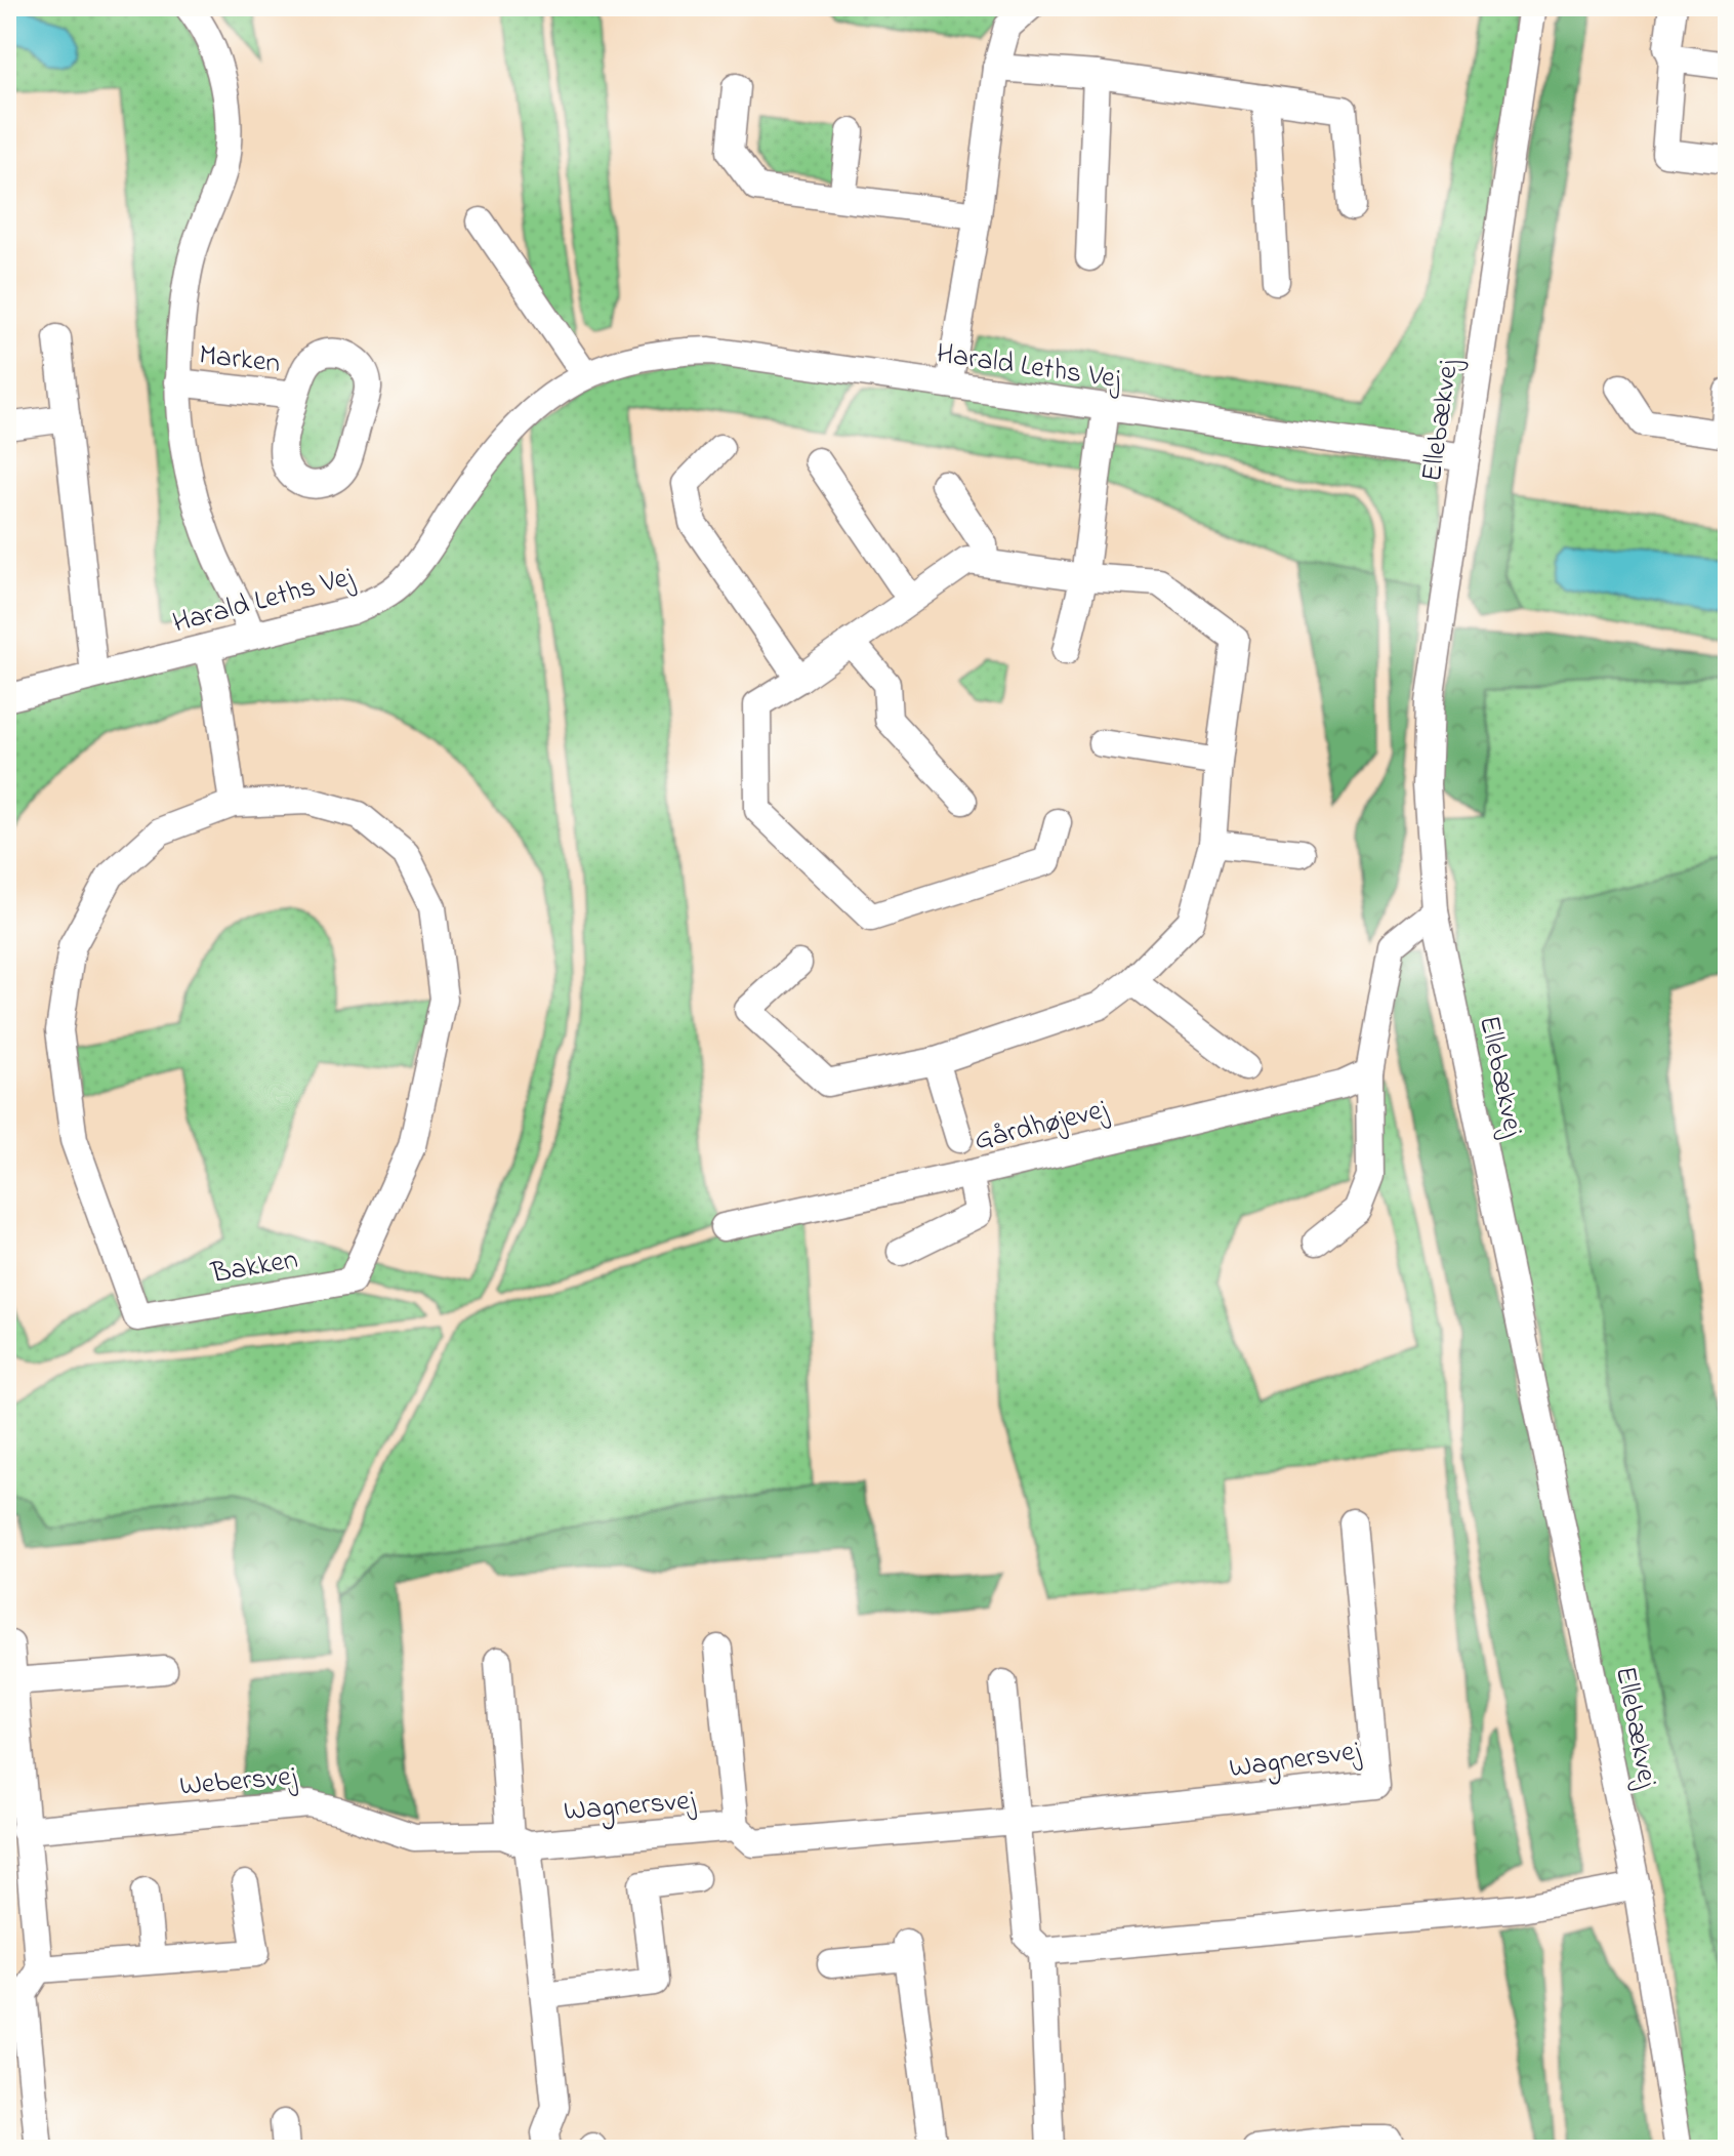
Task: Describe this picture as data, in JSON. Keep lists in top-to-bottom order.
{
  "streets": {
    "street": [
      "Marken",
      "Harald Leths Vej",
      "Ellebækvej",
      "Gårdhøjevej",
      "Bakken",
      "Wagnersvej",
      "Webersvej"
    ]
  },
  "crossings": [
    ["Harald Leths Vej", "Ellebækvej"],
    ["Wagnersvej", "Webersvej"]
  ]
}
